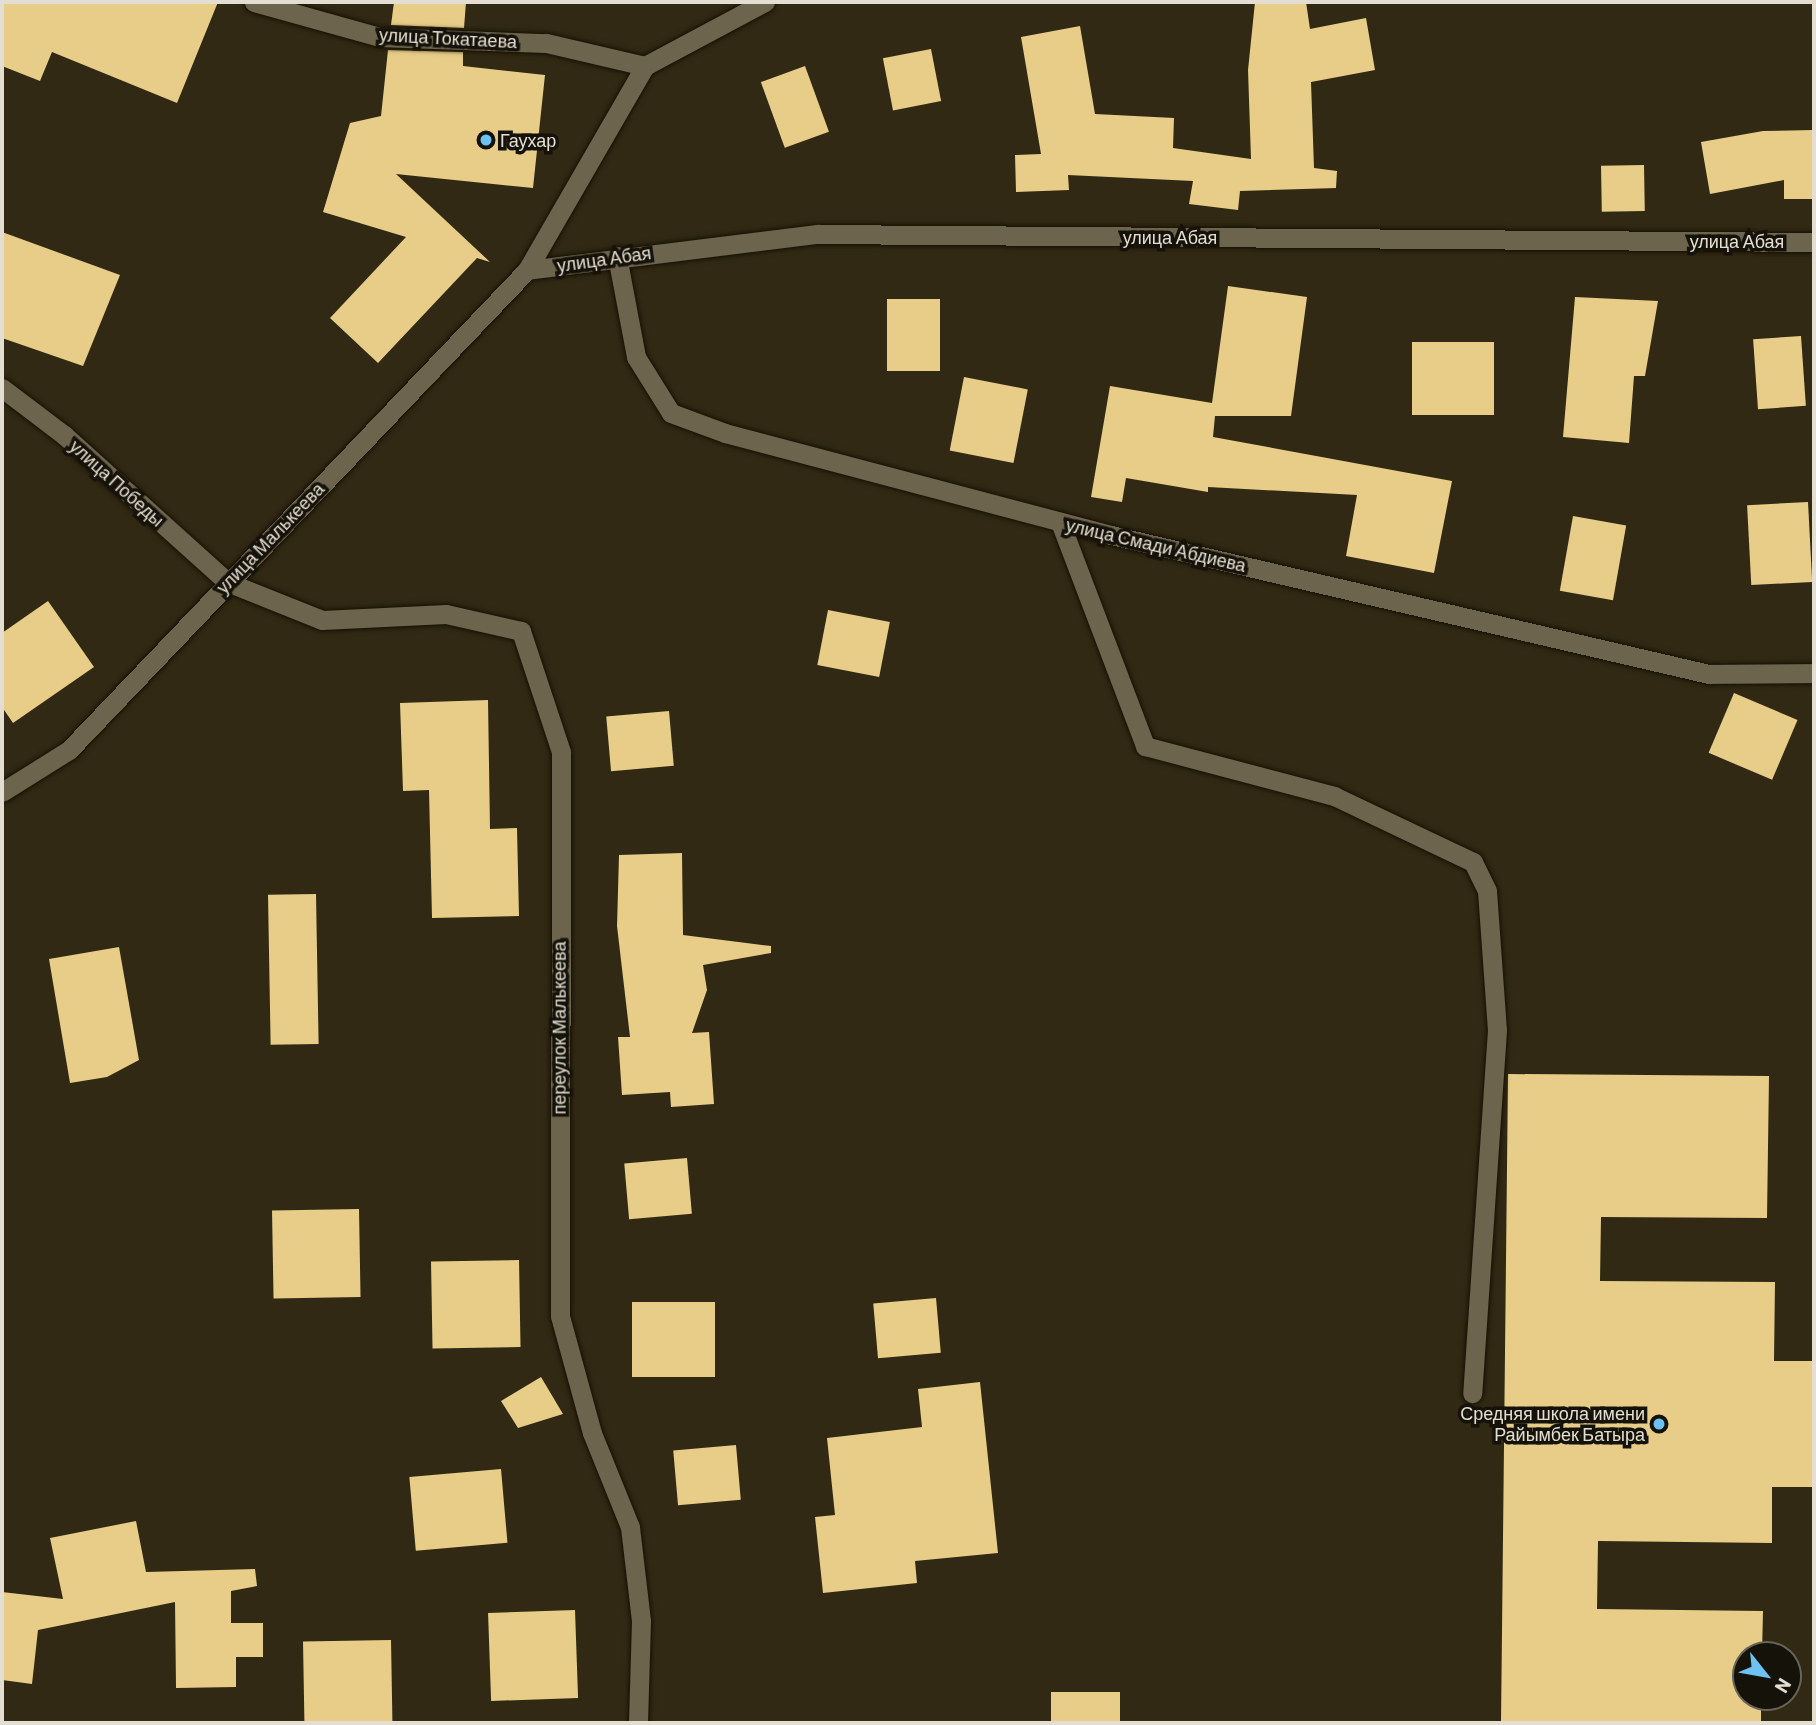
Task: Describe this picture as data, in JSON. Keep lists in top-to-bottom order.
{
  "streets": {
    "street": [
      "улица Токатаева",
      "улица Абая",
      "улица Победы",
      "улица Малькеева",
      "улица Смади Абдиева",
      "переулок Малькеева"
    ]
  },
  "crossings": [
    ["улица Абая", "улица Малькеева"],
    ["улица Абая", "улица Смади Абдиева"],
    ["улица Победы", "улица Малькеева"],
    ["улица Победы", "переулок Малькеева"],
    ["улица Малькеева", "переулок Малькеева"]
  ],
  "places": ["Гаухар", "Средняя школа имени Райымбек Батыра"],
  "north": "bottom right"
}
